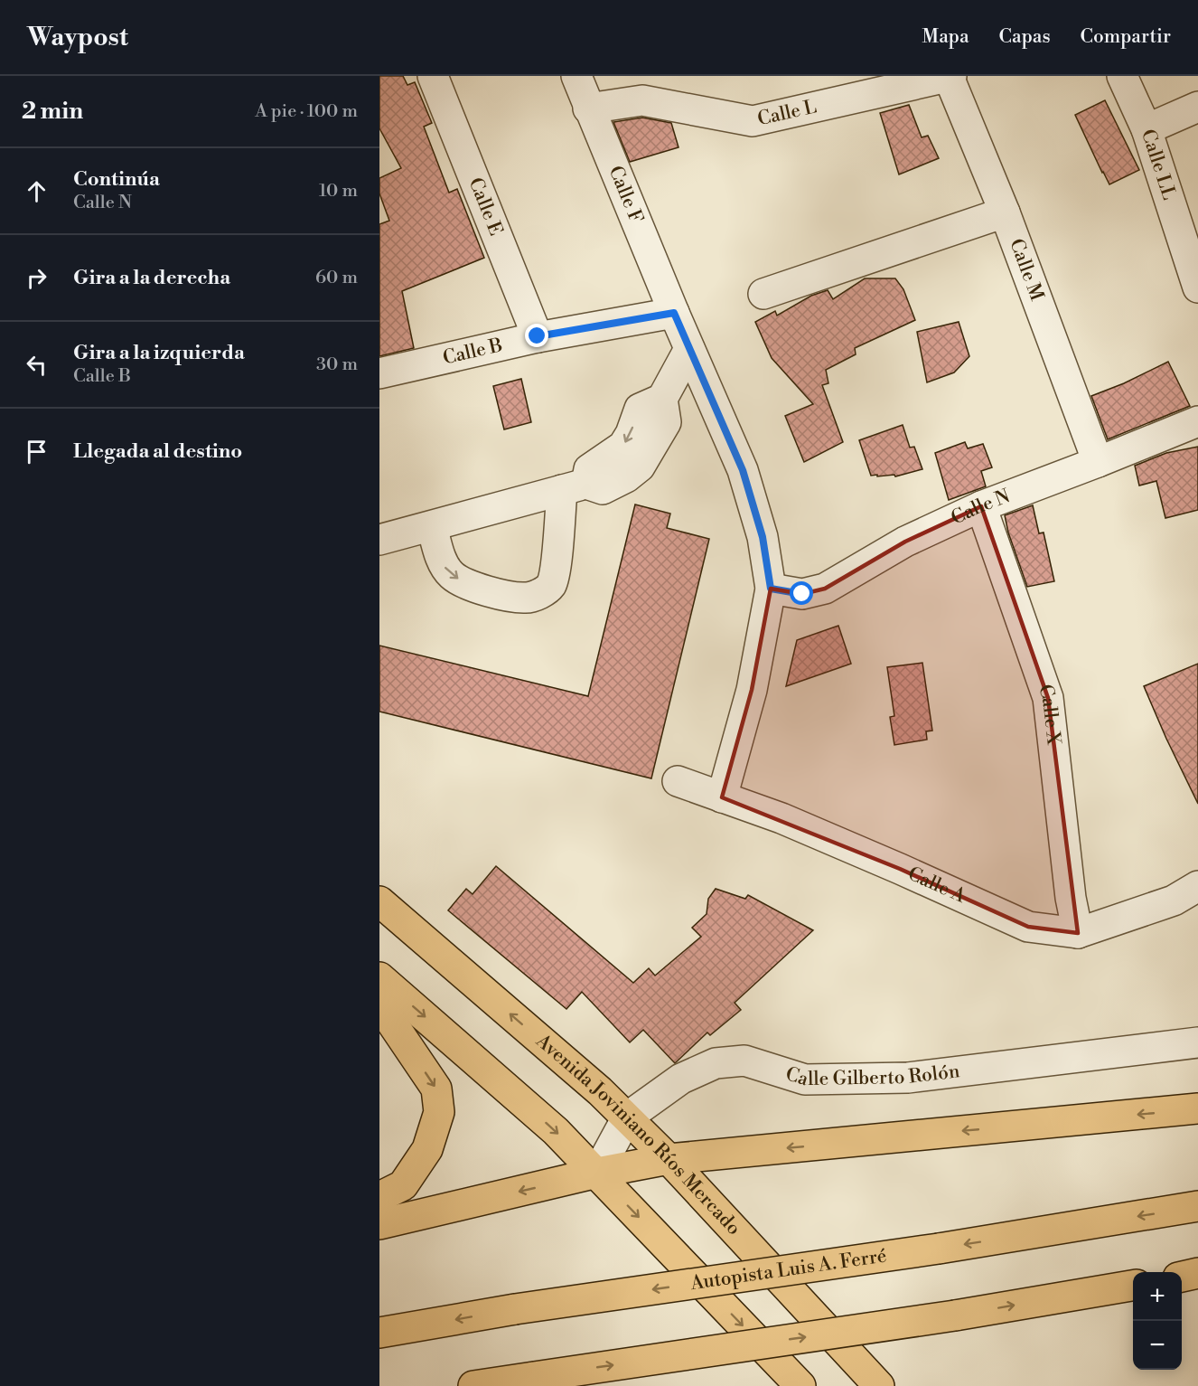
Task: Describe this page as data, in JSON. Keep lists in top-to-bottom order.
{
  "streets": {
    "main road": ["Avenida Joviniano Ríos Mercado", "Autopista Luis A. Ferré"],
    "street": [
      "Calle L",
      "Calle LL",
      "Calle F",
      "Calle E",
      "Calle M",
      "Calle B",
      "Calle N",
      "Calle X",
      "Calle A",
      "Calle Gilberto Rolón"
    ]
  },
  "crossings": [
    ["Calle L", "Calle F"],
    ["Calle L", "Calle M"],
    ["Calle F", "Calle B"],
    ["Calle F", "Calle N"],
    ["Calle F", "Calle A"],
    ["Calle E", "Calle B"],
    ["Calle M", "Calle N"],
    ["Calle N", "Calle X"],
    ["Calle X", "Calle A"],
    ["Calle Gilberto Rolón", "Avenida Joviniano Ríos Mercado"]
  ],
  "page": {
    "header": "Waypost",
    "nav": ["Mapa", "Capas", "Compartir"],
    "heading": ["2 min", "A pie · 100 m"],
    "list": [
      ["Continúa", "Calle N", "10 m"],
      ["Gira a la derecha", "60 m"],
      ["Gira a la izquierda", "Calle B", "30 m"],
      "Llegada al destino"
    ],
    "map_buttons": ["+", "−"]
  }
}
